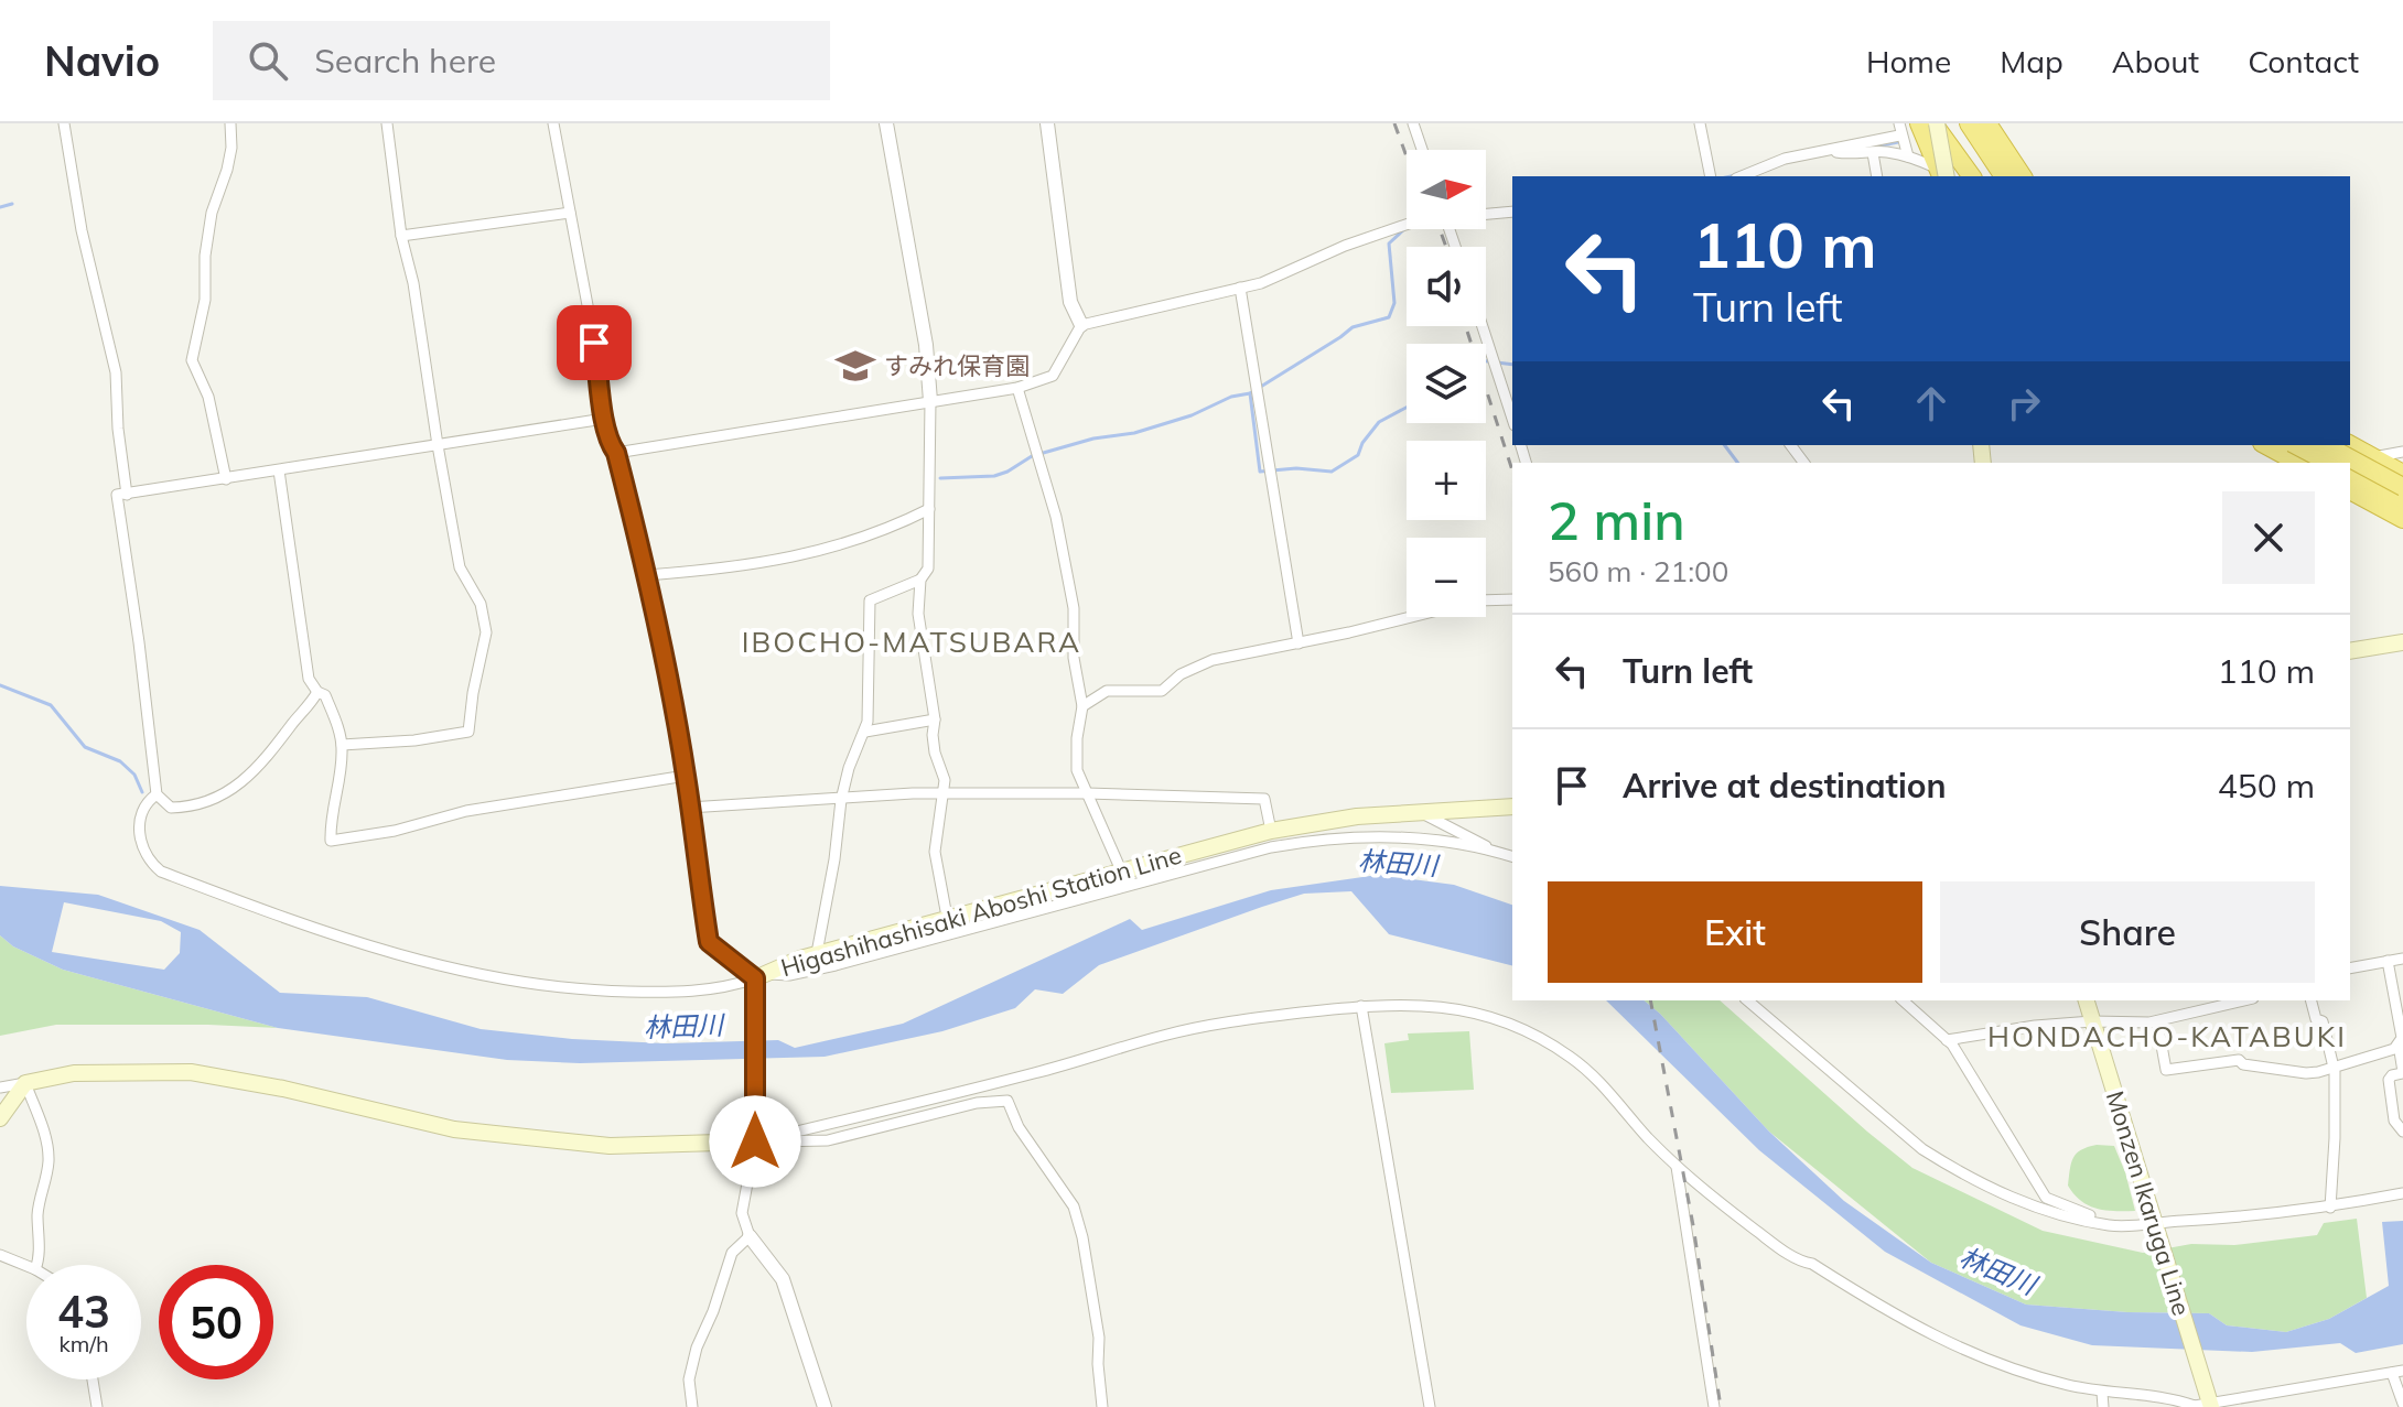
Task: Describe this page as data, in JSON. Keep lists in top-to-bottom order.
{
  "streets": {
    "main road": ["Higashihashisaki Aboshi Station Line", "Monzen Ikaruga Line"]
  },
  "districts": ["IBOCHO-MATSUBARA", "HONDACHO-KATABUKI"],
  "water": ["林田川"],
  "places": {
    "school or university": ["すみれ保育園"]
  },
  "north": "right",
  "page": {
    "header": "Navio",
    "search": "Search here",
    "nav": [
      "Home",
      "Map",
      "About",
      "Contact"
    ],
    "map_buttons": ["+", "−"],
    "turn": ["110 m", "Turn left"],
    "heading": ["2 min", "560 m · 21:00"],
    "list": [
      {
        "name": "Turn left",
        "value": "110 m"
      },
      {
        "name": "Arrive at destination",
        "value": "450 m"
      }
    ],
    "buttons": ["Exit", "Share"],
    "speed": "43 km/h",
    "limit": "50"
  }
}
